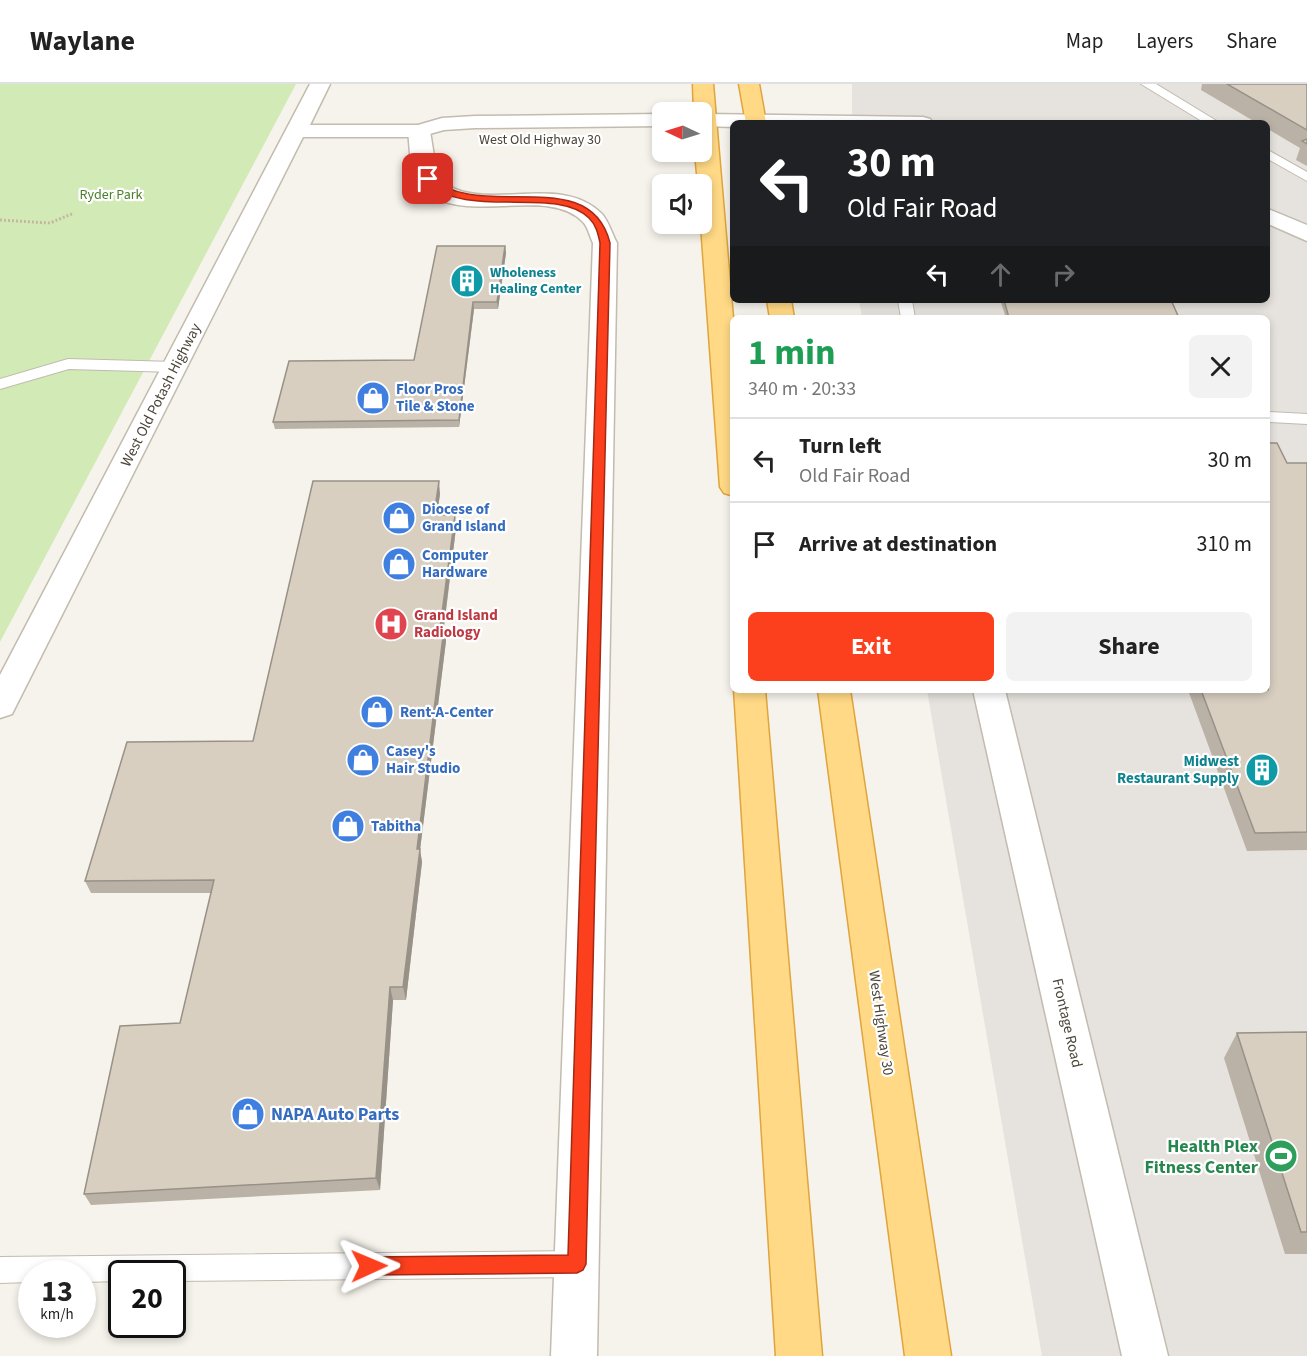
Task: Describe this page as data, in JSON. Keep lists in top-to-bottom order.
{
  "streets": {
    "highway": ["West Highway 30"],
    "street": ["West Old Highway 30", "West Old Potash Highway", "Frontage Road"]
  },
  "crossings": [
    ["West Old Highway 30", "West Old Potash Highway"]
  ],
  "parks": ["Ryder Park"],
  "places": {
    "building": ["Wholeness Healing Center", "Midwest Restaurant Supply"],
    "shop": [
      "Floor Pros Tile & Stone",
      "Diocese of Grand Island",
      "Computer Hardware",
      "Rent-A-Center",
      "Casey's Hair Studio",
      "Tabitha",
      "NAPA Auto Parts"
    ],
    "hospital": ["Grand Island Radiology"],
    "sports": ["Health Plex Fitness Center"]
  },
  "north": "left",
  "page": {
    "header": "Waylane",
    "nav": ["Map", "Layers", "Share"],
    "turn": ["30 m", "Old Fair Road"],
    "heading": ["1 min", "340 m · 20:33"],
    "list": [
      {
        "name": "Turn left",
        "note": "Old Fair Road",
        "value": "30 m"
      },
      {
        "name": "Arrive at destination",
        "value": "310 m"
      }
    ],
    "buttons": ["Exit", "Share"],
    "speed": "13 km/h",
    "limit": "20"
  }
}
